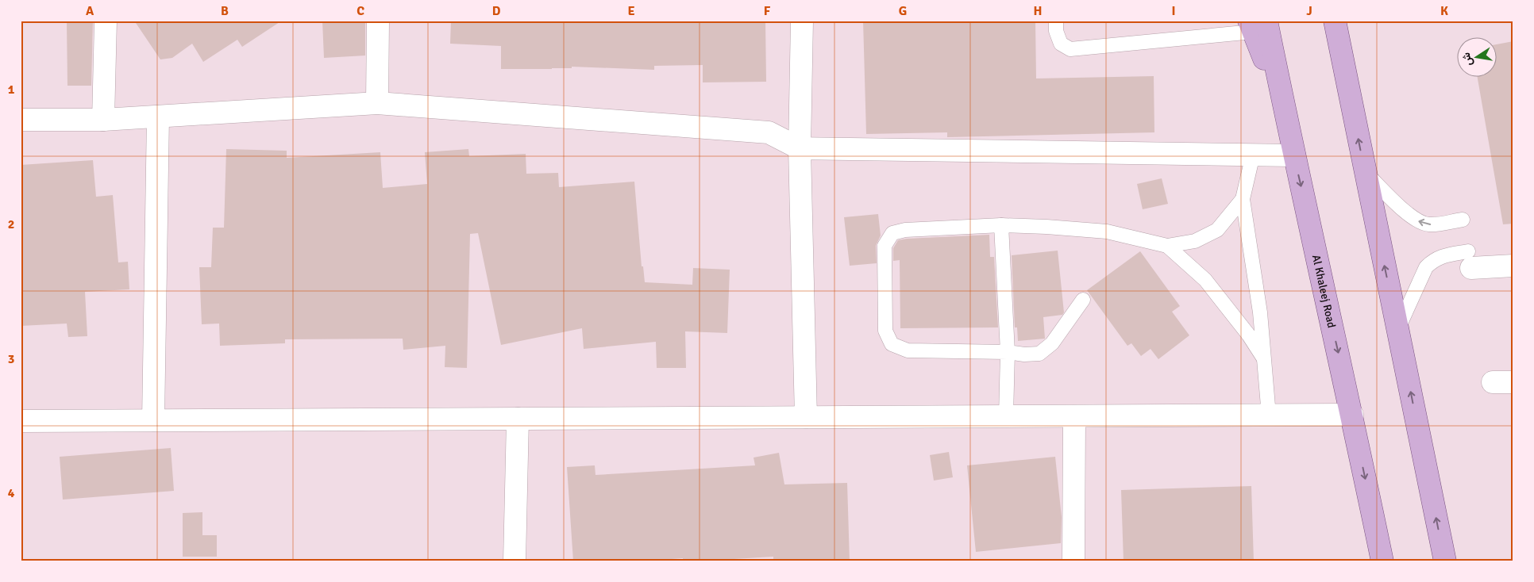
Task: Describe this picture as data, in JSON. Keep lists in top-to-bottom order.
{
  "streets": {
    "main road": ["Al Khaleej Road"]
  },
  "north": "left",
  "grid": {
    "columns": [
      "A",
      "B",
      "C",
      "D",
      "E",
      "F",
      "G",
      "H",
      "I",
      "J",
      "K"
    ],
    "rows": [
      "1",
      "2",
      "3",
      "4"
    ]
  }
}
